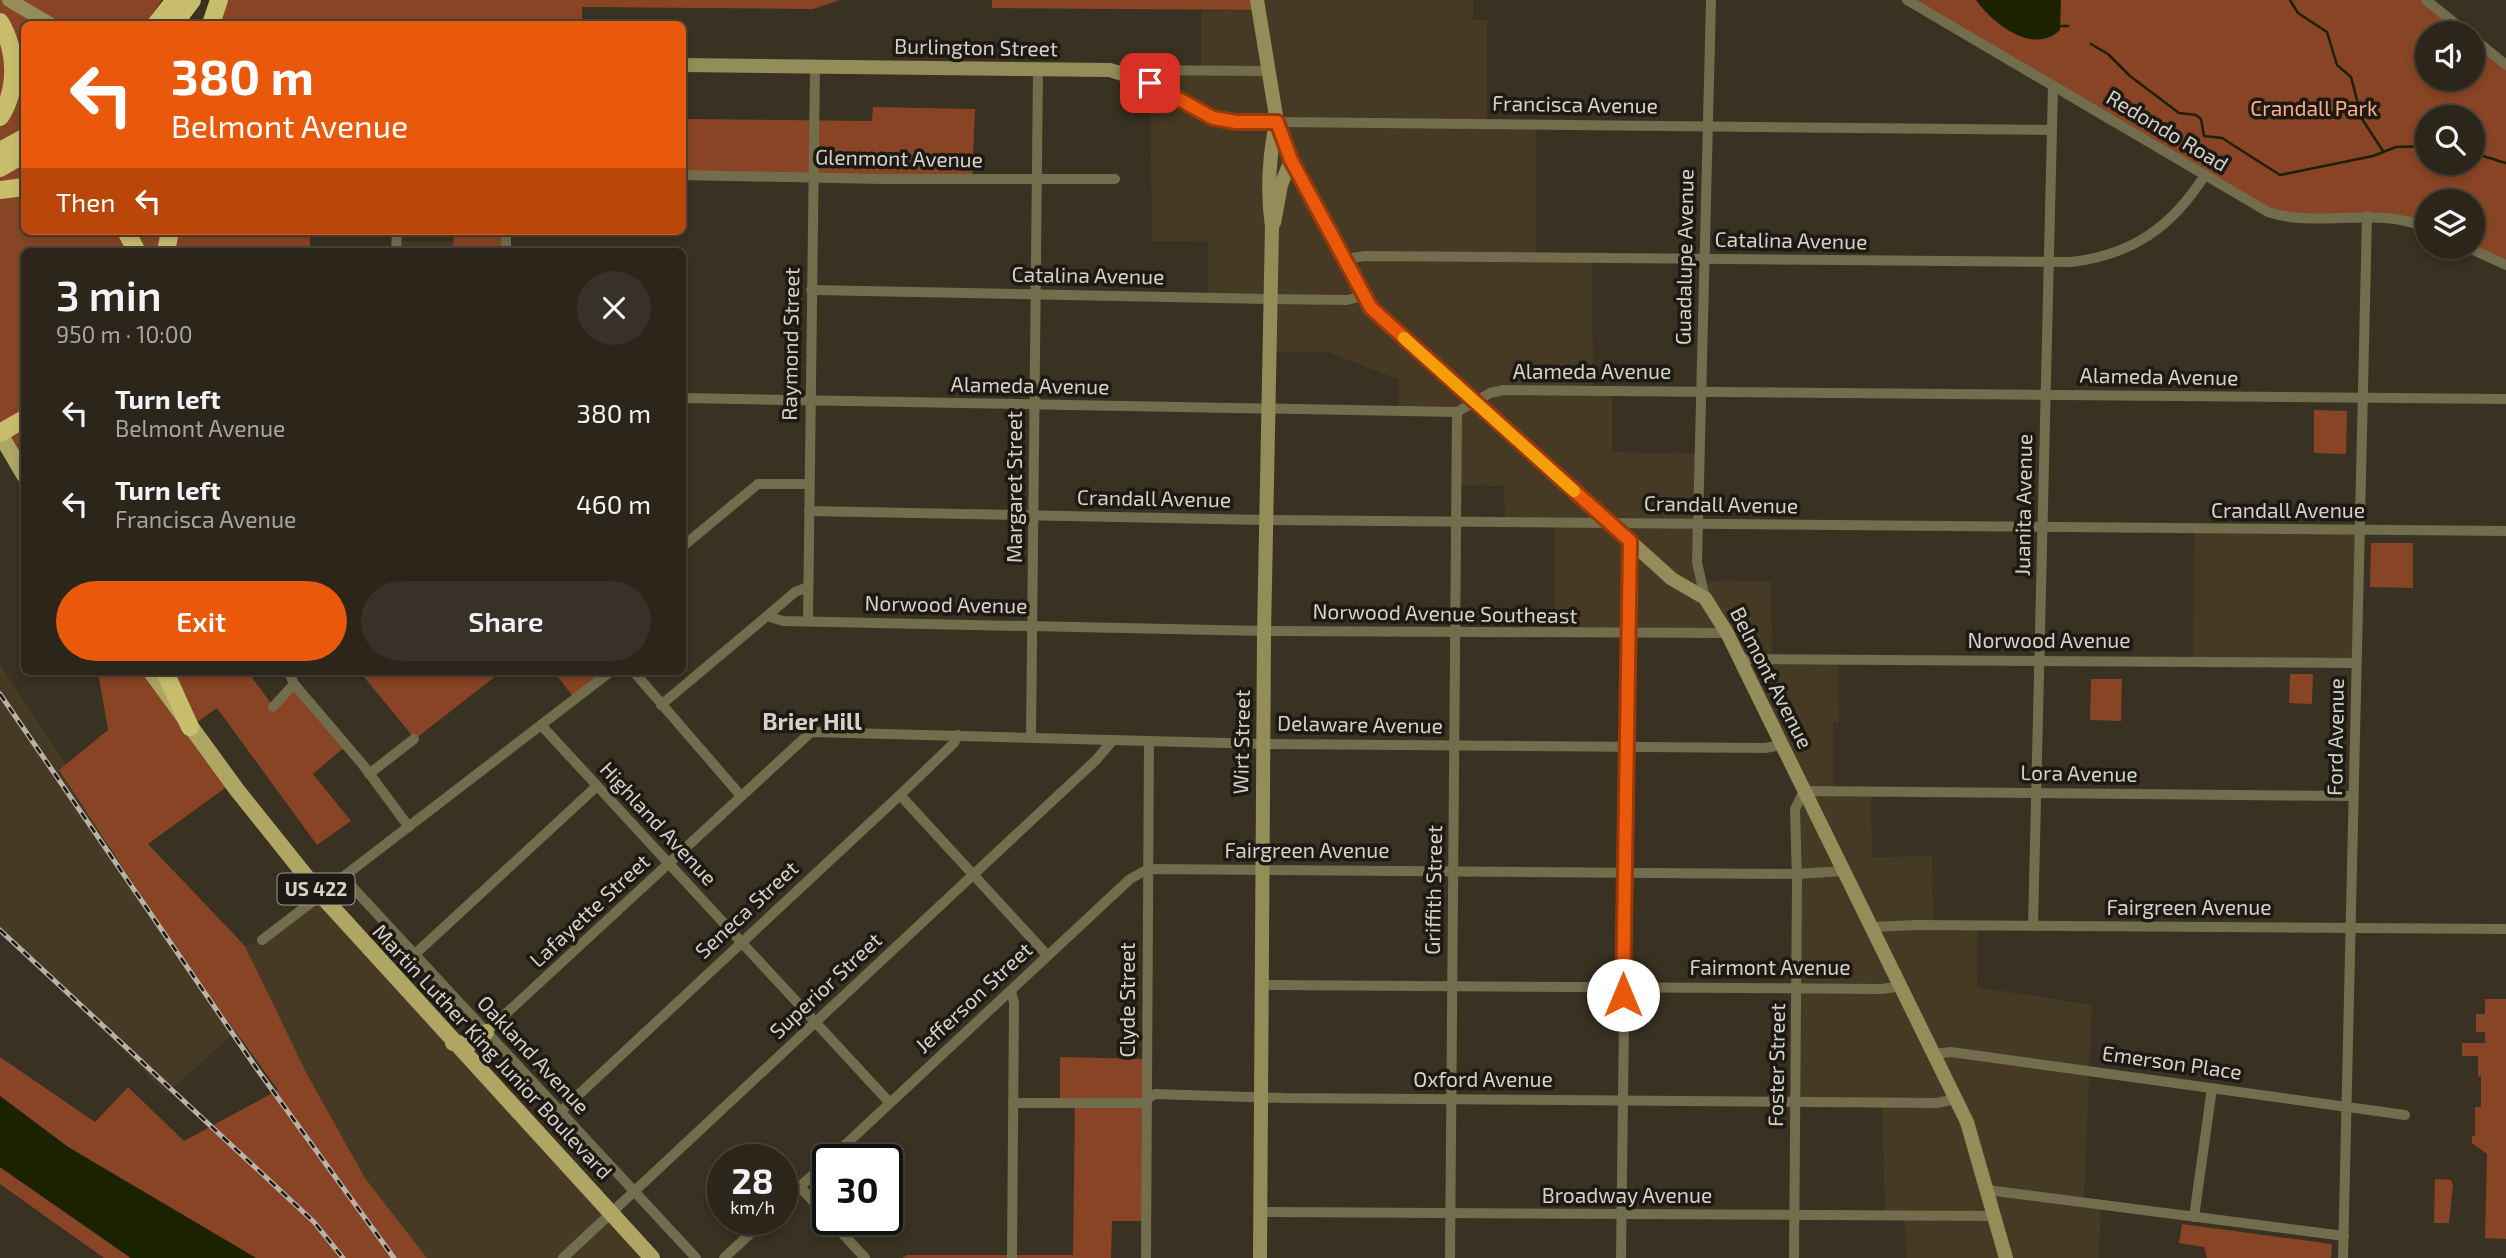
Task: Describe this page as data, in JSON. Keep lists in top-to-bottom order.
{
  "streets": {
    "main road": [
      "Burlington Street",
      "Francisca Avenue",
      "Belmont Avenue",
      "Wirt Street",
      "US 422",
      "Martin Luther King Junior Boulevard"
    ],
    "street": [
      "Redondo Road",
      "Glenmont Avenue",
      "Catalina Avenue",
      "Guadalupe Avenue",
      "Raymond Street",
      "Alameda Avenue",
      "Margaret Street",
      "Crandall Avenue",
      "Juanita Avenue",
      "Norwood Avenue",
      "Norwood Avenue Southeast",
      "Delaware Avenue",
      "Ford Avenue",
      "Lora Avenue",
      "Highland Avenue",
      "Fairgreen Avenue",
      "Griffith Street",
      "Seneca Street",
      "Lafayette Street",
      "Fairmont Avenue",
      "Superior Street",
      "Jefferson Street",
      "Clyde Street",
      "Oakland Avenue",
      "Emerson Place",
      "Foster Street",
      "Oxford Avenue",
      "Broadway Avenue"
    ]
  },
  "crossings": [
    ["Burlington Street", "Francisca Avenue"],
    ["Burlington Street", "Raymond Street"],
    ["Burlington Street", "Margaret Street"],
    ["Burlington Street", "Belmont Avenue"],
    ["Francisca Avenue", "Guadalupe Avenue"],
    ["Francisca Avenue", "Juanita Avenue"],
    ["Francisca Avenue", "Belmont Avenue"],
    ["Francisca Avenue", "Wirt Street"],
    ["Redondo Road", "Catalina Avenue"],
    ["Redondo Road", "Juanita Avenue"],
    ["Redondo Road", "Ford Avenue"],
    ["Glenmont Avenue", "Raymond Street"],
    ["Glenmont Avenue", "Margaret Street"],
    ["Catalina Avenue", "Guadalupe Avenue"],
    ["Catalina Avenue", "Raymond Street"],
    ["Catalina Avenue", "Margaret Street"],
    ["Catalina Avenue", "Juanita Avenue"],
    ["Catalina Avenue", "Belmont Avenue"],
    ["Catalina Avenue", "Wirt Street"],
    ["Guadalupe Avenue", "Alameda Avenue"],
    ["Guadalupe Avenue", "Crandall Avenue"],
    ["Guadalupe Avenue", "Belmont Avenue"],
    ["Raymond Street", "Alameda Avenue"],
    ["Raymond Street", "Crandall Avenue"],
    ["Raymond Street", "Norwood Avenue"],
    ["Alameda Avenue", "Margaret Street"],
    ["Alameda Avenue", "Juanita Avenue"],
    ["Alameda Avenue", "Belmont Avenue"],
    ["Alameda Avenue", "Ford Avenue"],
    ["Alameda Avenue", "Wirt Street"],
    ["Alameda Avenue", "Griffith Street"],
    ["Margaret Street", "Crandall Avenue"],
    ["Margaret Street", "Norwood Avenue"],
    ["Margaret Street", "Delaware Avenue"],
    ["Crandall Avenue", "Juanita Avenue"],
    ["Crandall Avenue", "Belmont Avenue"],
    ["Crandall Avenue", "Ford Avenue"],
    ["Crandall Avenue", "Wirt Street"],
    ["Crandall Avenue", "Griffith Street"],
    ["Juanita Avenue", "Norwood Avenue"],
    ["Juanita Avenue", "Lora Avenue"],
    ["Juanita Avenue", "Fairgreen Avenue"],
    ["Norwood Avenue", "Norwood Avenue Southeast"],
    ["Norwood Avenue", "Belmont Avenue"],
    ["Norwood Avenue", "Ford Avenue"],
    ["Norwood Avenue", "Wirt Street"],
    ["Norwood Avenue Southeast", "Wirt Street"],
    ["Norwood Avenue Southeast", "Griffith Street"],
    ["Belmont Avenue", "Delaware Avenue"],
    ["Belmont Avenue", "Wirt Street"],
    ["Belmont Avenue", "Lora Avenue"],
    ["Belmont Avenue", "Fairgreen Avenue"],
    ["Belmont Avenue", "Fairmont Avenue"],
    ["Belmont Avenue", "Emerson Place"],
    ["Belmont Avenue", "Foster Street"],
    ["Belmont Avenue", "Oxford Avenue"],
    ["Belmont Avenue", "Broadway Avenue"],
    ["Delaware Avenue", "Wirt Street"],
    ["Delaware Avenue", "Griffith Street"],
    ["Delaware Avenue", "Seneca Street"],
    ["Delaware Avenue", "Lafayette Street"],
    ["Delaware Avenue", "Superior Street"],
    ["Delaware Avenue", "Clyde Street"],
    ["Ford Avenue", "Lora Avenue"],
    ["Ford Avenue", "Fairgreen Avenue"],
    ["Ford Avenue", "Emerson Place"],
    ["Wirt Street", "Fairgreen Avenue"],
    ["Wirt Street", "Fairmont Avenue"],
    ["Wirt Street", "Oxford Avenue"],
    ["Wirt Street", "Broadway Avenue"],
    ["Lora Avenue", "Foster Street"],
    ["Highland Avenue", "Seneca Street"],
    ["Highland Avenue", "Lafayette Street"],
    ["Highland Avenue", "Superior Street"],
    ["Highland Avenue", "Jefferson Street"],
    ["Fairgreen Avenue", "Griffith Street"],
    ["Fairgreen Avenue", "Jefferson Street"],
    ["Fairgreen Avenue", "Clyde Street"],
    ["Fairgreen Avenue", "Foster Street"],
    ["Griffith Street", "Fairmont Avenue"],
    ["Griffith Street", "Oxford Avenue"],
    ["Griffith Street", "Broadway Avenue"],
    ["Seneca Street", "Oakland Avenue"],
    ["Lafayette Street", "Oakland Avenue"],
    ["Fairmont Avenue", "Foster Street"],
    ["Superior Street", "Martin Luther King Junior Boulevard"],
    ["Superior Street", "Oakland Avenue"],
    ["Jefferson Street", "Clyde Street"],
    ["Clyde Street", "Oxford Avenue"],
    ["Foster Street", "Oxford Avenue"],
    ["Foster Street", "Broadway Avenue"]
  ],
  "districts": ["Brier Hill"],
  "parks": ["Crandall Park"],
  "page": {
    "turn": ["380 m", "Belmont Avenue"],
    "then": "Then",
    "heading": ["3 min", "950 m · 10:00"],
    "list": [
      {
        "name": "Turn left",
        "note": "Belmont Avenue",
        "value": "380 m"
      },
      {
        "name": "Turn left",
        "note": "Francisca Avenue",
        "value": "460 m"
      }
    ],
    "buttons": ["Exit", "Share"],
    "speed": "28 km/h",
    "limit": "30"
  }
}
